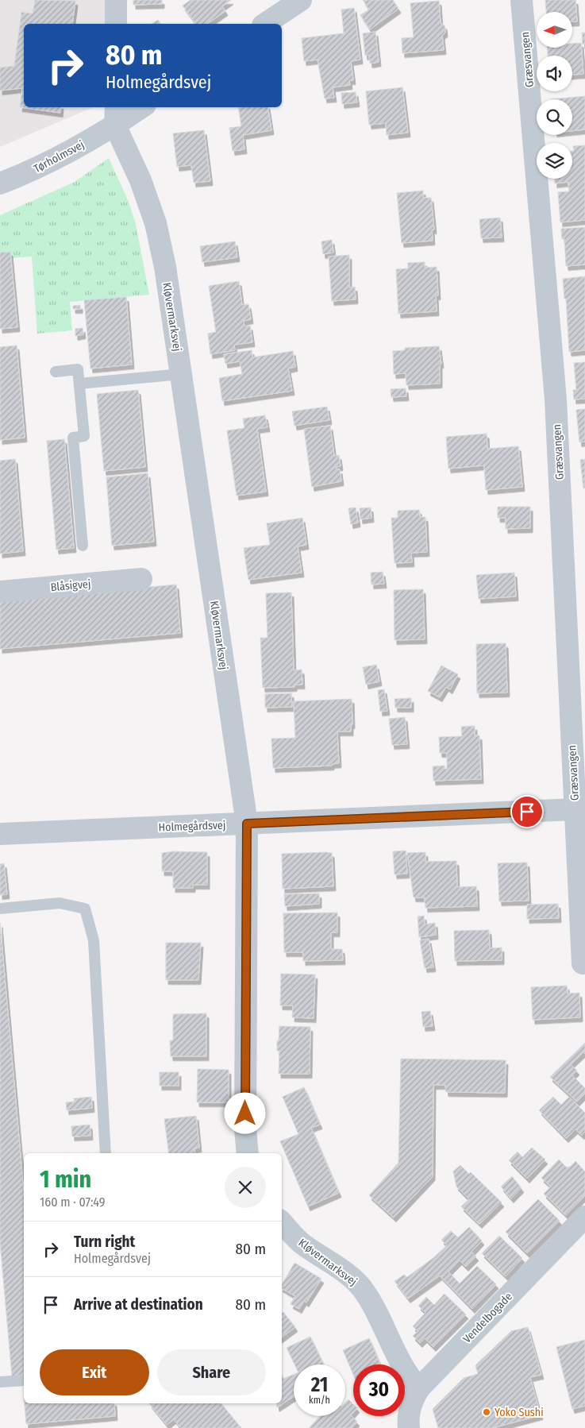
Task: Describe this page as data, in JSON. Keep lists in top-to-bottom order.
{
  "streets": {
    "street": [
      "Græsvangen",
      "Tørholmsvej",
      "Kløvermarksvej",
      "Blåsigvej",
      "Holmegårdsvej",
      "Vendelbogade"
    ]
  },
  "crossings": [
    ["Græsvangen", "Holmegårdsvej"],
    ["Tørholmsvej", "Kløvermarksvej"],
    ["Kløvermarksvej", "Holmegårdsvej"],
    ["Kløvermarksvej", "Vendelbogade"]
  ],
  "places": ["Yoko Sushi"],
  "north": "left",
  "page": {
    "turn": ["80 m", "Holmegårdsvej"],
    "heading": ["1 min", "160 m · 07:49"],
    "list": [
      {
        "name": "Turn right",
        "note": "Holmegårdsvej",
        "value": "80 m"
      },
      {
        "name": "Arrive at destination",
        "value": "80 m"
      }
    ],
    "buttons": ["Exit", "Share"],
    "speed": "21 km/h",
    "limit": "30"
  }
}
